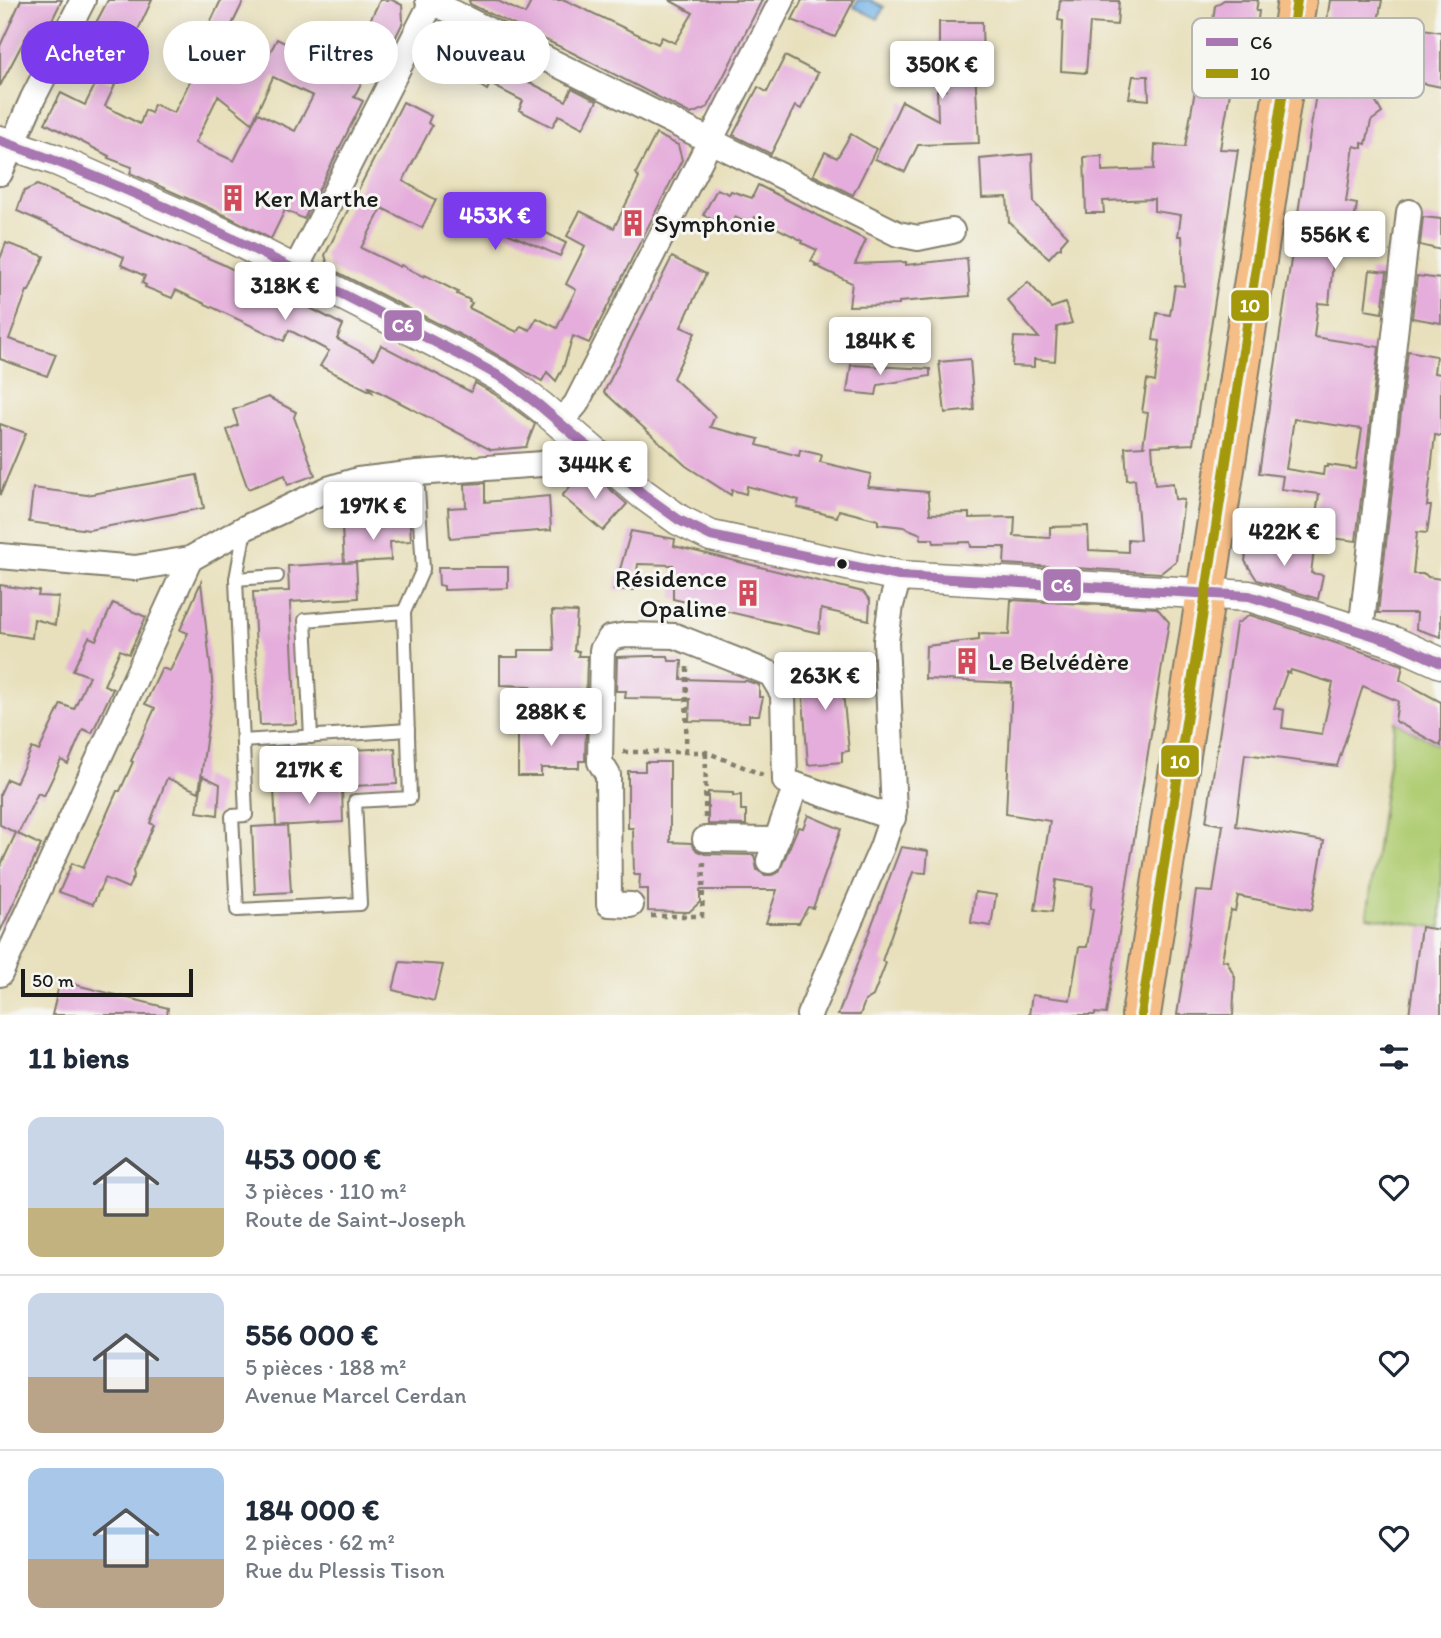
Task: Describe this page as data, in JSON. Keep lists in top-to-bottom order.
{
  "places": {
    "building": [
      "Ker Marthe",
      "Symphonie",
      "Résidence Opaline",
      "Le Belvédère"
    ]
  },
  "lines": ["transit line 10", "transit line C6"],
  "legend": ["C6", "10"],
  "scale_bar": "50 m",
  "page": {
    "chip": [
      "Acheter",
      "Louer",
      "Filtres",
      "Nouveau"
    ],
    "price": [
      "350K €",
      "453K €",
      "556K €",
      "318K €",
      "184K €",
      "344K €",
      "197K €",
      "422K €",
      "263K €",
      "288K €",
      "217K €"
    ],
    "scale": "50 m",
    "heading": "11 biens",
    "list": [
      {
        "name": "453 000 €",
        "note": "3 pièces · 110 m² · Route de Saint-Joseph"
      },
      {
        "name": "556 000 €",
        "note": "5 pièces · 188 m² · Avenue Marcel Cerdan"
      },
      {
        "name": "184 000 €",
        "note": "2 pièces · 62 m² · Rue du Plessis Tison"
      }
    ]
  }
}
